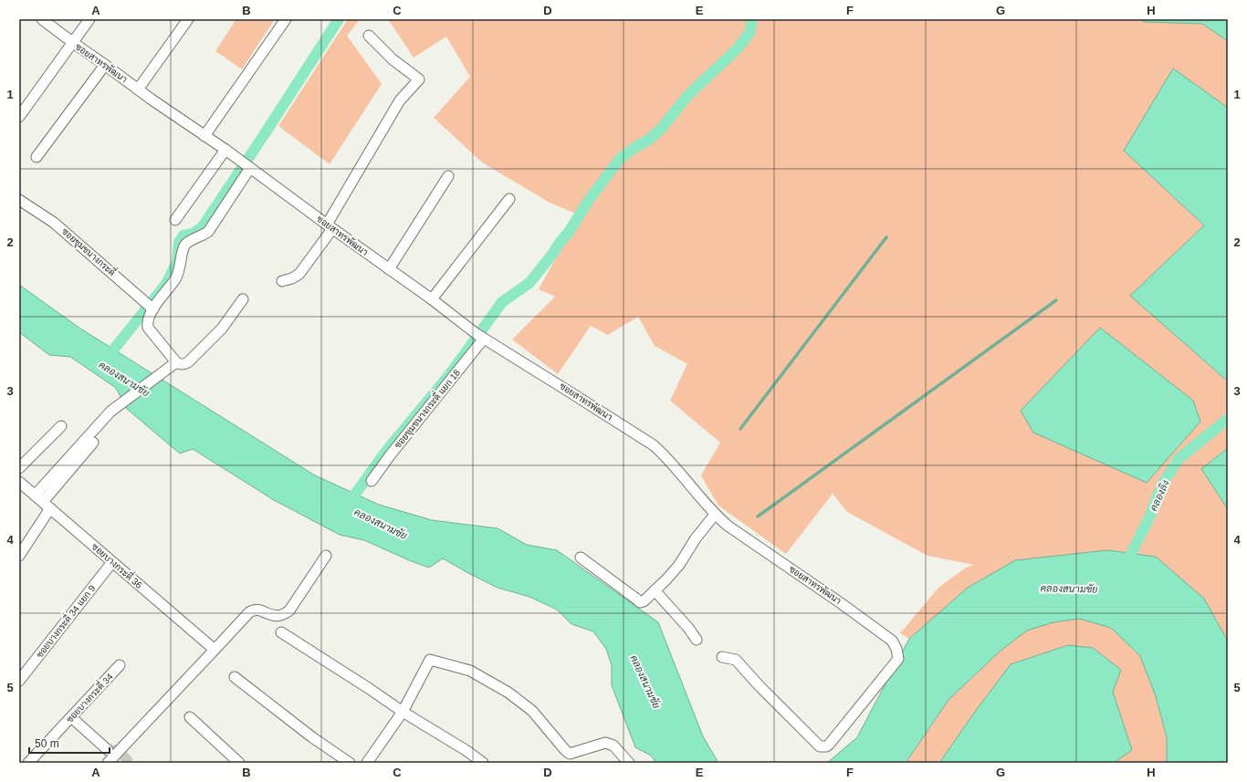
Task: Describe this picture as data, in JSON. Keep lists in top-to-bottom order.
{
  "streets": {
    "street": [
      "ซอยสาทรพัฒนา",
      "ซอยชุมชนางกระดี่",
      "ซอยชุมชนางกระดี่ แยก 18",
      "ซอยบางกระดี่ 36",
      "ซอยบางกระดี่ 34 แยก 9",
      "ซอยบางกระดี่ 34"
    ]
  },
  "crossings": [
    ["ซอยสาทรพัฒนา", "ซอยชุมชนางกระดี่ แยก 18"],
    ["ซอยบางกระดี่ 36", "ซอยบางกระดี่ 34 แยก 9"]
  ],
  "water": ["คลองสนามชัย", "คลองลิง"],
  "scale_bar": "50 m",
  "grid": {
    "columns": [
      "A",
      "B",
      "C",
      "D",
      "E",
      "F",
      "G",
      "H"
    ],
    "rows": [
      "1",
      "2",
      "3",
      "4",
      "5"
    ]
  }
}
